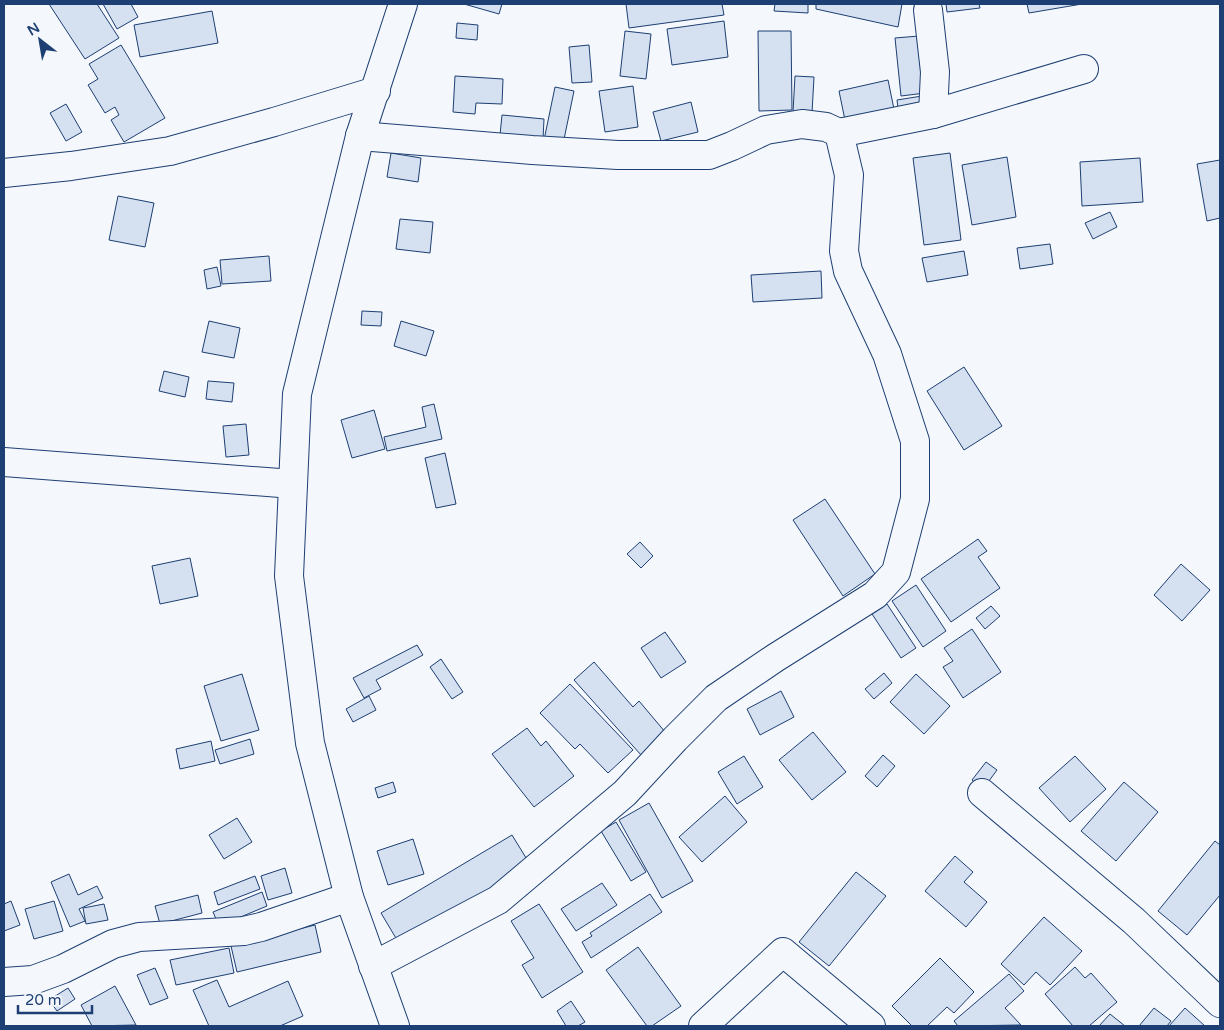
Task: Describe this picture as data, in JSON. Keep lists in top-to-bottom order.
{
  "scale_bar": "20 m",
  "north": "top left"
}
